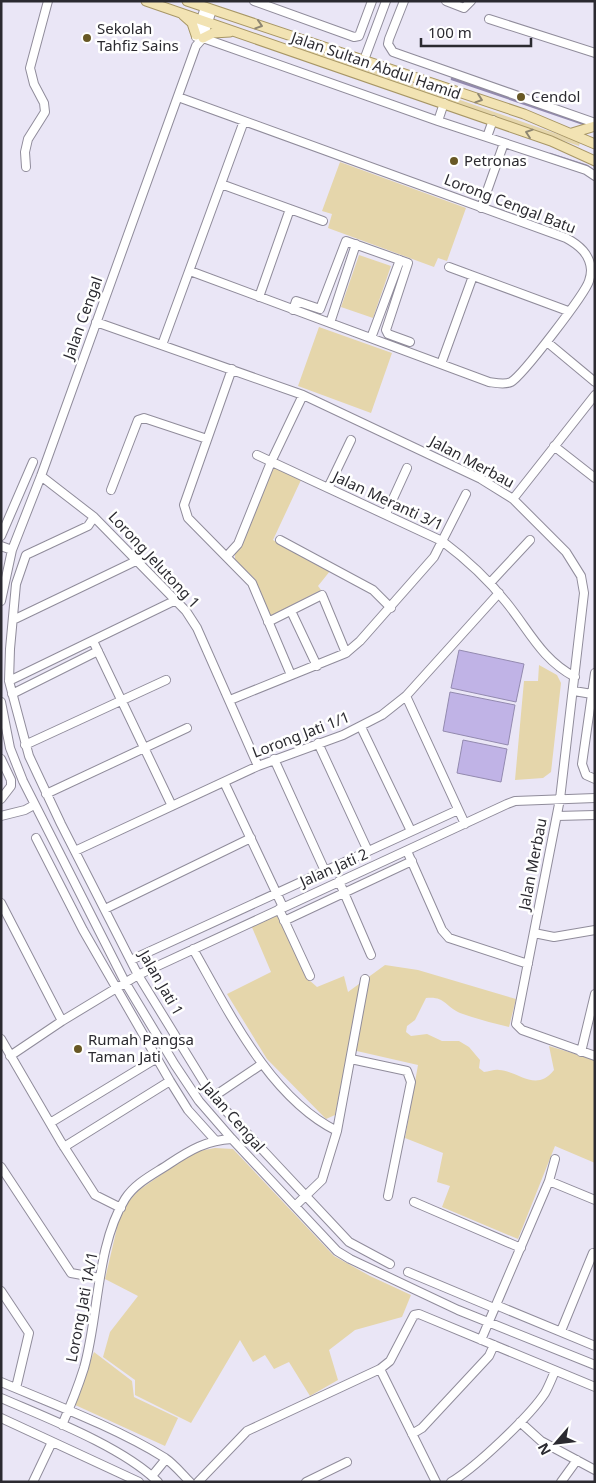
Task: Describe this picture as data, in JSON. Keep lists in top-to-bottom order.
{
  "streets": {
    "main road": ["Jalan Sultan Abdul Hamid"],
    "street": [
      "Lorong Cengal Batu",
      "Jalan Cengal",
      "Jalan Merbau",
      "Jalan Meranti 3/1",
      "Lorong Jelutong 1",
      "Lorong Jati 1/1",
      "Jalan Jati 2",
      "Jalan Jati 1",
      "Lorong Jati 1A/1"
    ]
  },
  "crossings": [
    ["Jalan Sultan Abdul Hamid", "Jalan Cengal"],
    ["Lorong Cengal Batu", "Jalan Cengal"],
    ["Jalan Cengal", "Jalan Merbau"],
    ["Jalan Cengal", "Lorong Jelutong 1"],
    ["Jalan Cengal", "Jalan Jati 2"],
    ["Jalan Cengal", "Lorong Jati 1A/1"],
    ["Jalan Merbau", "Jalan Meranti 3/1"],
    ["Jalan Merbau", "Jalan Jati 2"],
    ["Jalan Meranti 3/1", "Lorong Jati 1/1"],
    ["Lorong Jelutong 1", "Lorong Jati 1/1"],
    ["Lorong Jelutong 1", "Jalan Jati 1"],
    ["Lorong Jati 1/1", "Jalan Jati 1"],
    ["Jalan Jati 2", "Jalan Jati 1"]
  ],
  "places": [
    "Sekolah Tahfiz Sains",
    "Cendol",
    "Petronas",
    "Rumah Pangsa Taman Jati"
  ],
  "scale_bar": "100 m",
  "north": "bottom left"
}
